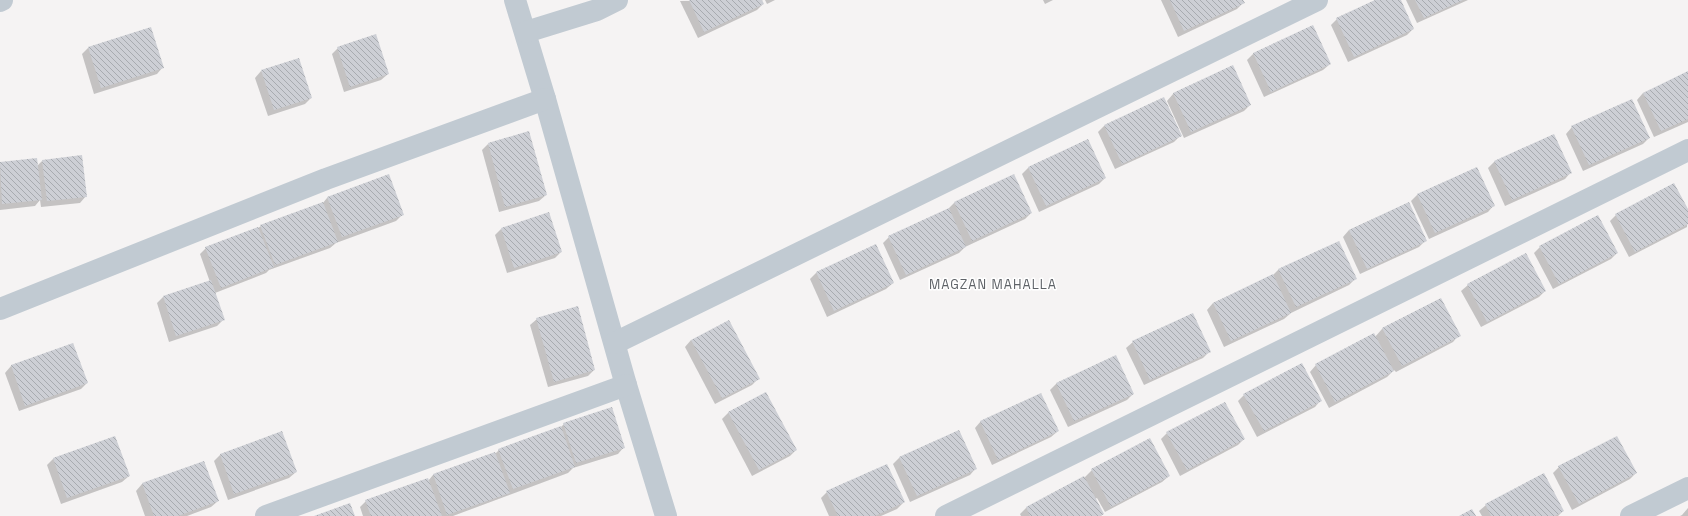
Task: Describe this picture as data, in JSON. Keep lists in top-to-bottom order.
{
  "districts": ["MAGZAN MAHALLA"]
}
